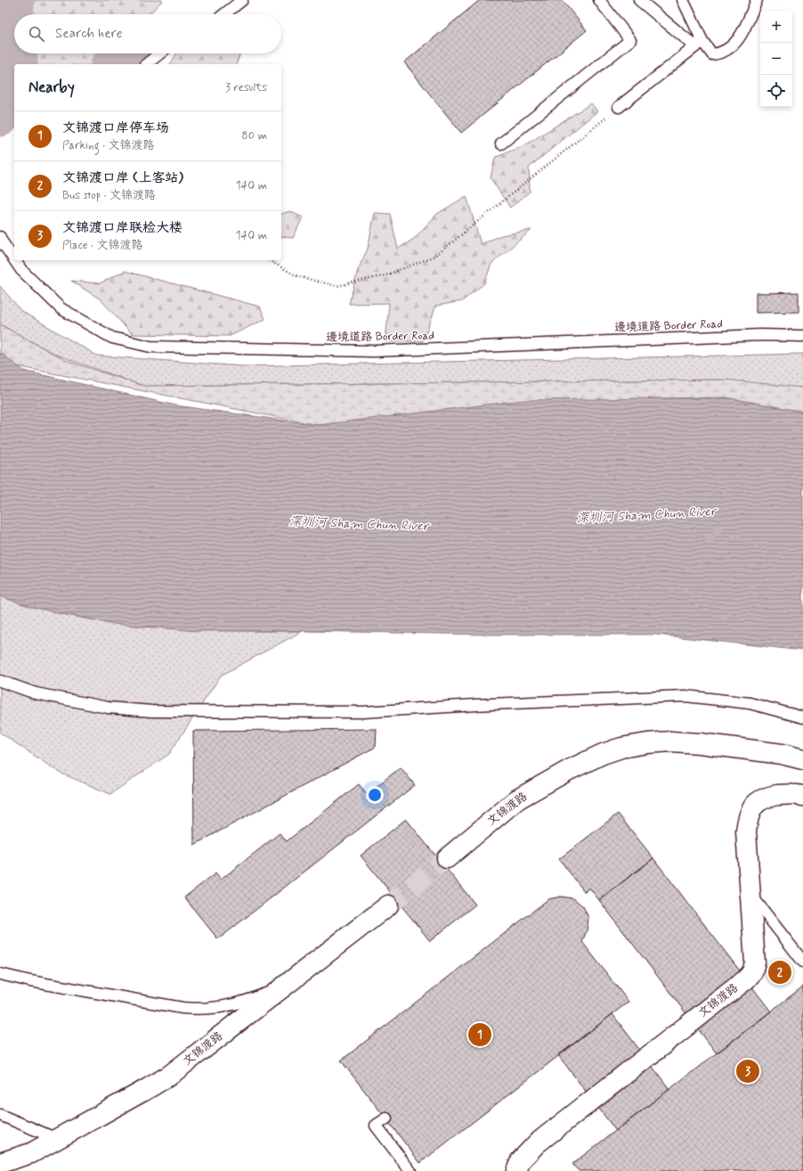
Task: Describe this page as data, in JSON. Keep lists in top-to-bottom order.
{
  "streets": {
    "main road": ["文锦渡路"],
    "lane": ["邊境道路 Border Road"]
  },
  "water": ["深圳河 Sham Chun River"],
  "page": {
    "map_buttons": ["+", "−"],
    "search": "Search here",
    "heading": ["Nearby", "3 results"],
    "list": [
      {
        "mark": "1",
        "name": "文锦渡口岸停车场",
        "note": "Parking · 文锦渡路",
        "value": "80 m"
      },
      {
        "mark": "2",
        "name": "文锦渡口岸 (上客站)",
        "note": "Bus stop · 文锦渡路",
        "value": "140 m"
      },
      {
        "mark": "3",
        "name": "文锦渡口岸联检大楼",
        "note": "Place · 文锦渡路",
        "value": "140 m"
      }
    ],
    "pins": ["2", "1", "3"]
  }
}
